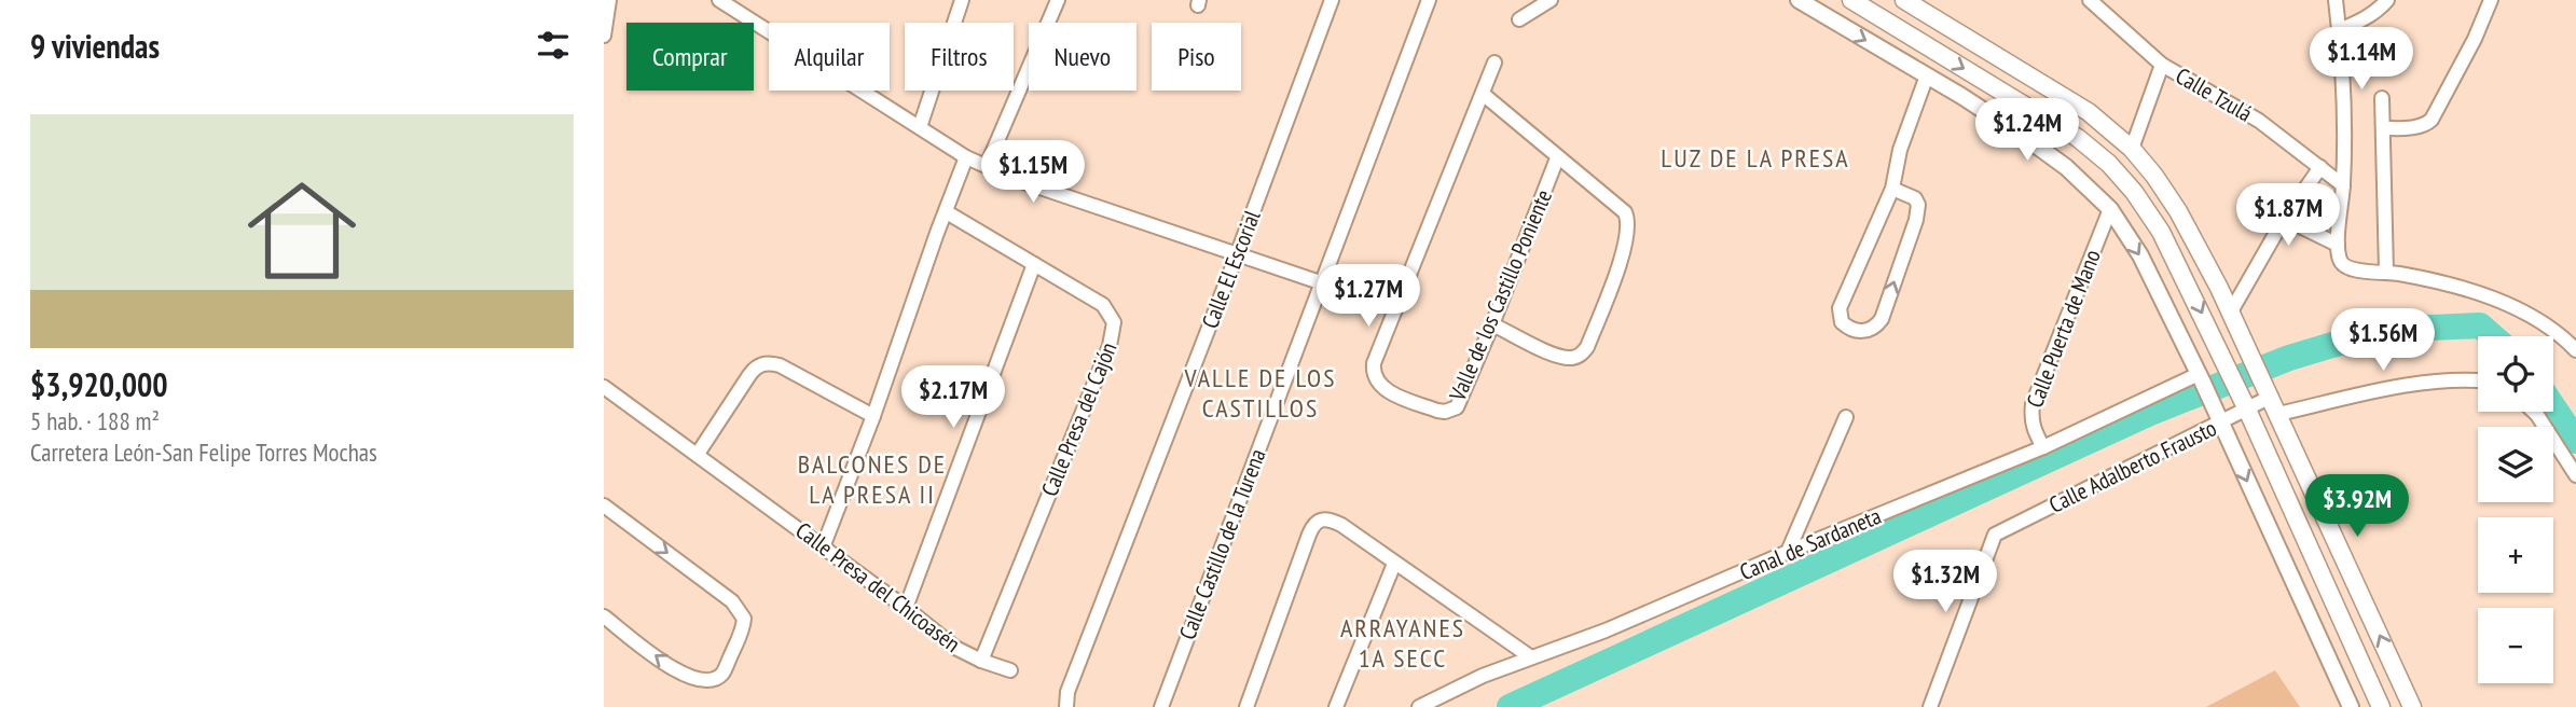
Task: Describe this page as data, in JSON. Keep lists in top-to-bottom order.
{
  "streets": {
    "street": [
      "Calle Tzulá",
      "Calle El Escorial",
      "Valle de los Castillo Poniente",
      "Calle Puerta de Mano",
      "Calle Presa del Cajón",
      "Calle Adalberto Frausto",
      "Calle Castillo de la Turena",
      "Canal de Sardaneta",
      "Calle Presa del Chicoasén"
    ]
  },
  "crossings": [
    ["Calle Puerta de Mano", "Canal de Sardaneta"],
    ["Calle Presa del Cajón", "Calle Presa del Chicoasén"]
  ],
  "districts": [
    "LUZ DE LA PRESA",
    "VALLE DE LOS CASTILLOS",
    "BALCONES DE LA PRESA II",
    "ARRAYANES 1A SECC"
  ],
  "page": {
    "heading": "9 viviendas",
    "chip": [
      "Comprar",
      "Alquilar",
      "Filtros",
      "Nuevo",
      "Piso"
    ],
    "price": [
      "$1.14M",
      "$1.24M",
      "$1.15M",
      "$1.87M",
      "$1.27M",
      "$1.56M",
      "$2.17M",
      "$3.92M",
      "$1.32M"
    ],
    "list": [
      {
        "name": "$3,920,000",
        "note": "5 hab. · 188 m² · Carretera León-San Felipe Torres Mochas"
      }
    ],
    "map_buttons": ["+", "−"]
  }
}
